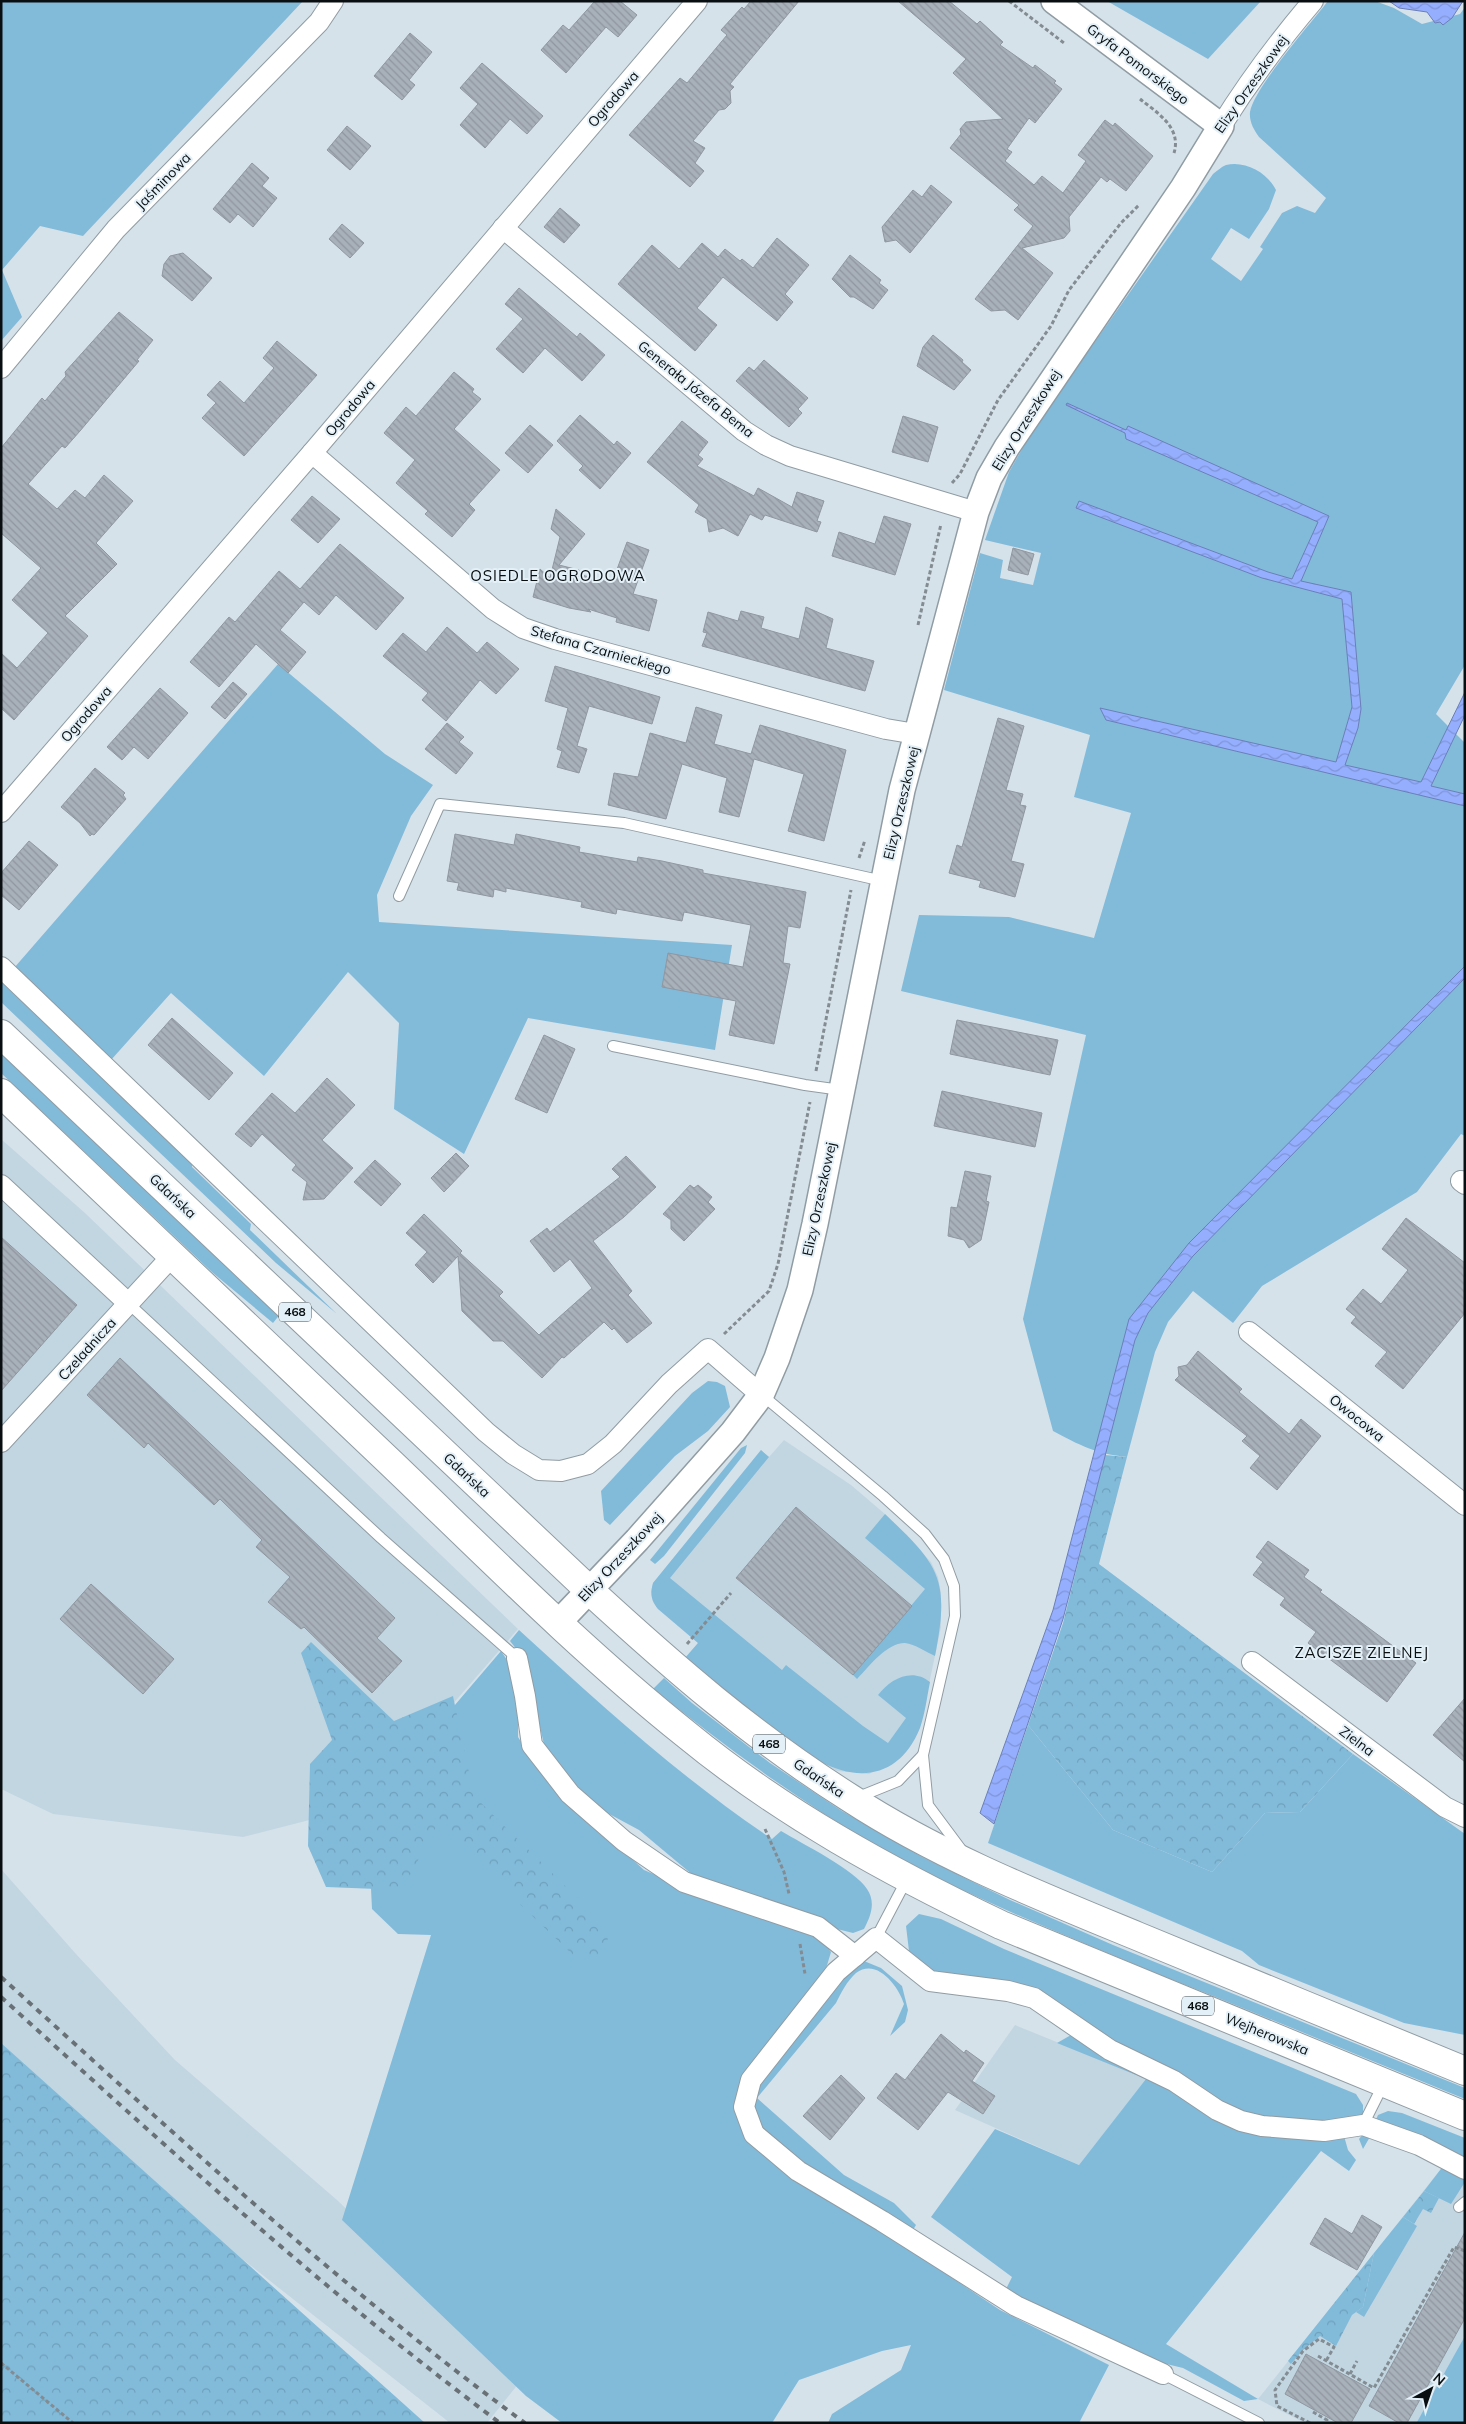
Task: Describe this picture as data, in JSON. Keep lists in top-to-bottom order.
{
  "streets": {
    "main road": ["Gdańska", "468", "Wejherowska"],
    "street": [
      "Gryfa Pomorskiego",
      "Elizy Orzeszkowej",
      "Ogrodowa",
      "Jaśminowa",
      "Generała Józefa Bema",
      "Stefana Czarnieckiego",
      "Czeladnicza",
      "Owocowa",
      "Zielna"
    ]
  },
  "crossings": [
    ["Gryfa Pomorskiego", "Elizy Orzeszkowej"],
    ["Elizy Orzeszkowej", "Generała Józefa Bema"],
    ["Elizy Orzeszkowej", "Stefana Czarnieckiego"],
    ["Elizy Orzeszkowej", "Gdańska"],
    ["Elizy Orzeszkowej", "468"],
    ["Ogrodowa", "Generała Józefa Bema"],
    ["Ogrodowa", "Stefana Czarnieckiego"],
    ["Gdańska", "468"],
    ["468", "Czeladnicza"],
    ["468", "Wejherowska"]
  ],
  "districts": ["OSIEDLE OGRODOWA", "ZACISZE ZIELNEJ"],
  "north": "top right"
}
